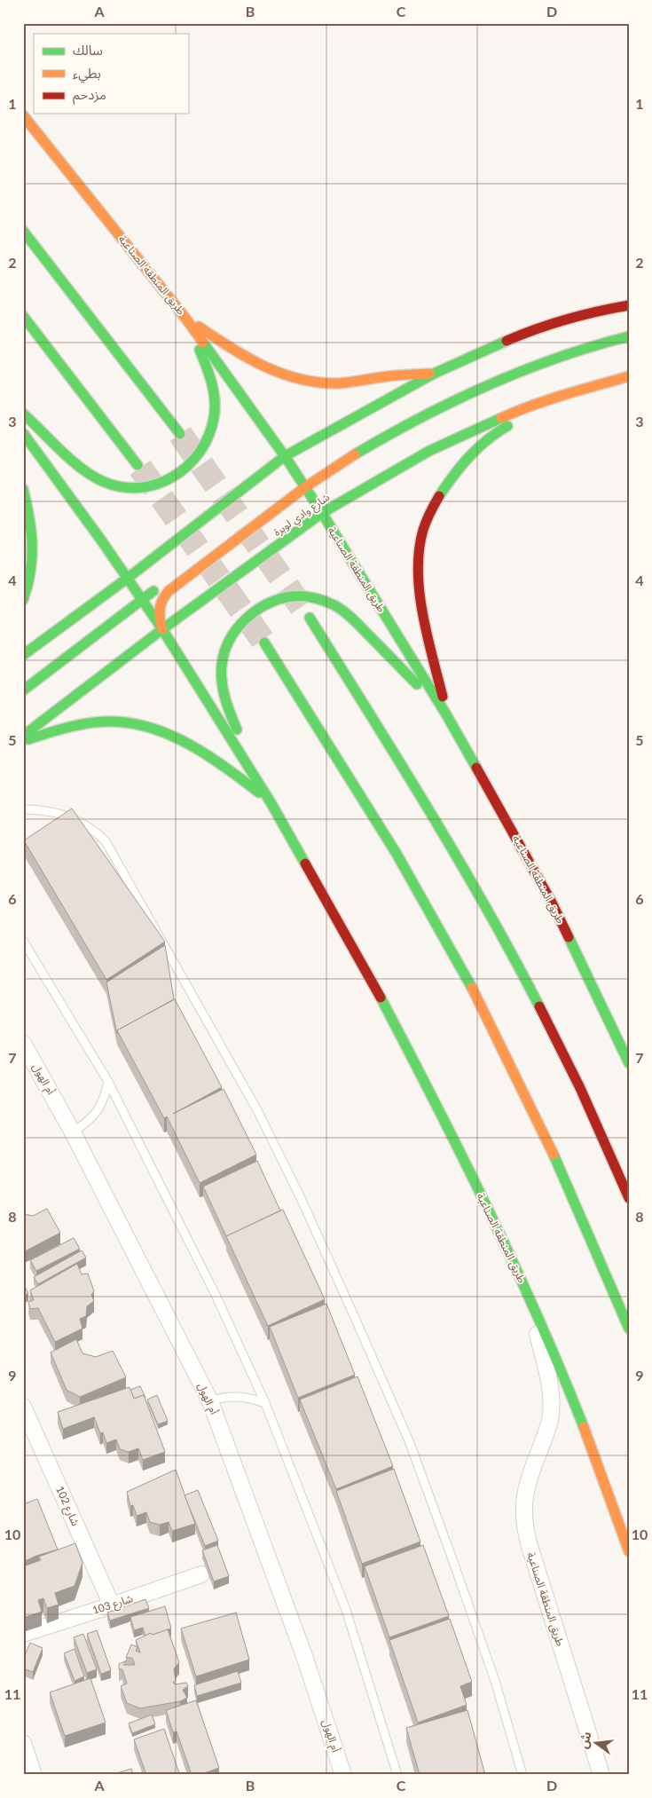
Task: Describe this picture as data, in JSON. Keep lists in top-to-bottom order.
{
  "streets": {
    "main road": ["طريق المنطقة الصناعية", "شارع وادي لوبرة"],
    "street": ["أم الهول", "شارع 102", "شارع 103"]
  },
  "crossings": [
    ["طريق المنطقة الصناعية", "شارع وادي لوبرة"],
    ["شارع 102", "شارع 103"]
  ],
  "legend": ["سالك", "بطيء", "مزدحم"],
  "north": "left",
  "grid": {
    "columns": [
      "A",
      "B",
      "C",
      "D"
    ],
    "rows": [
      "1",
      "2",
      "3",
      "4",
      "5",
      "6",
      "7",
      "8",
      "9",
      "10",
      "11"
    ]
  }
}
